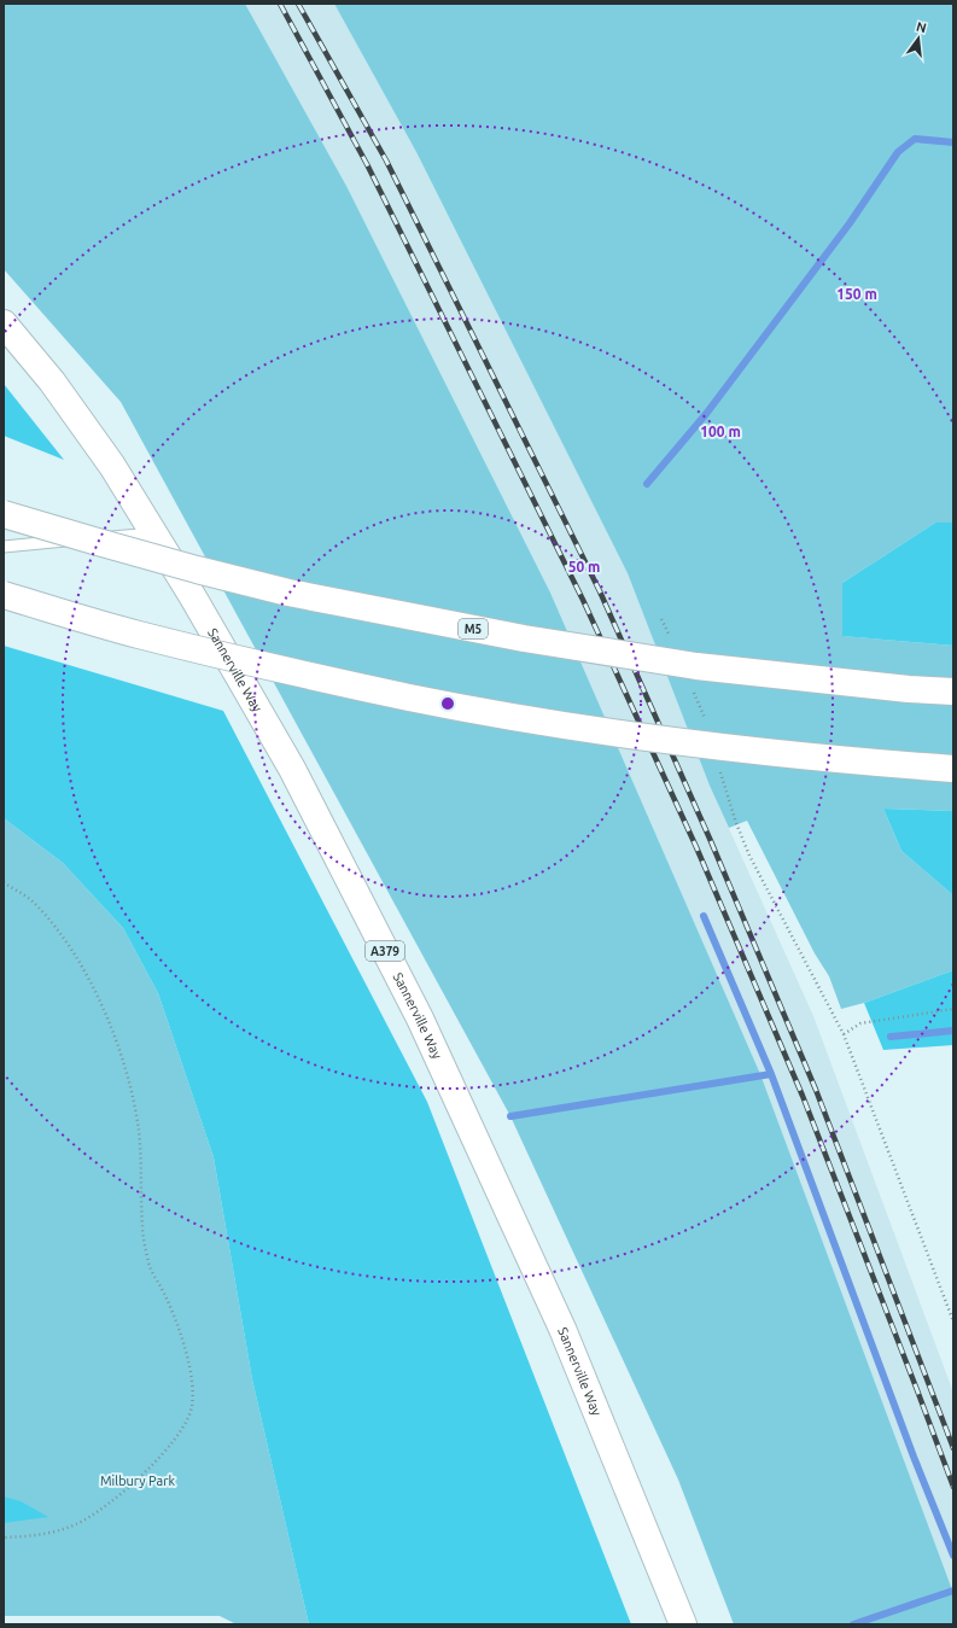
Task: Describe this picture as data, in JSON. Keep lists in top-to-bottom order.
{
  "streets": {
    "main road": ["M5", "Sannerville Way", "A379"]
  },
  "parks": ["Milbury Park"],
  "north": "top",
  "rings": ["150 m", "100 m", "50 m"]
}
